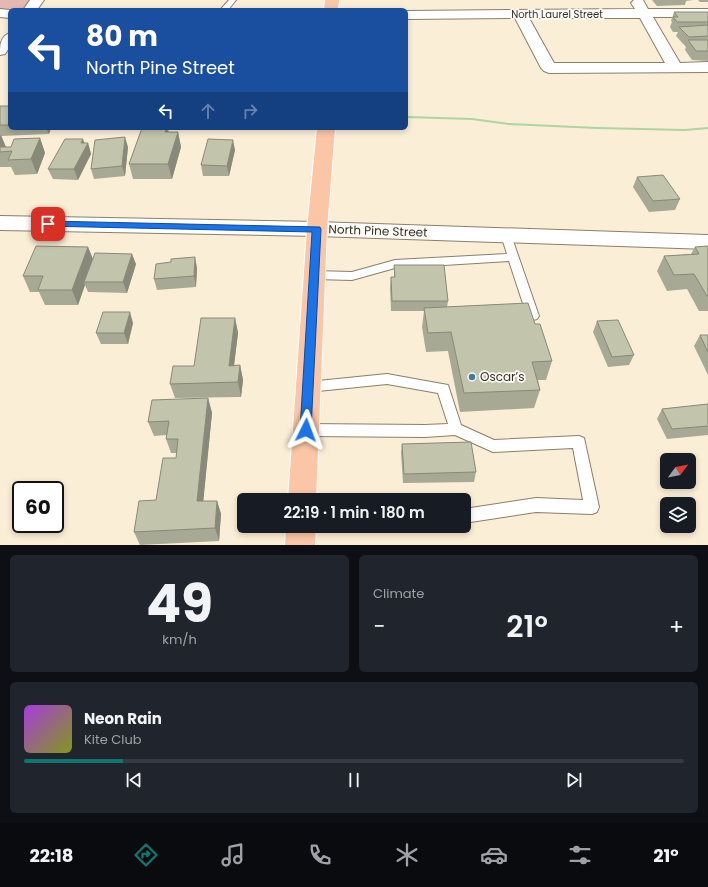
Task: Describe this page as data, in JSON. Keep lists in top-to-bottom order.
{
  "streets": {
    "street": ["North Laurel Street", "North Pine Street"]
  },
  "places": ["Oscar’s"],
  "north": "top right",
  "page": {
    "turn": ["80 m", "North Pine Street"],
    "limit": "60",
    "trip": "22:19 · 1 min · 180 m",
    "tile": [
      ["49", "km/h"],
      "Climate"
    ],
    "heat": ["−", "21°", "+"],
    "song": ["Neon Rain", "Kite Club"],
    "tabs": ["22:18", "21°"]
  }
}
